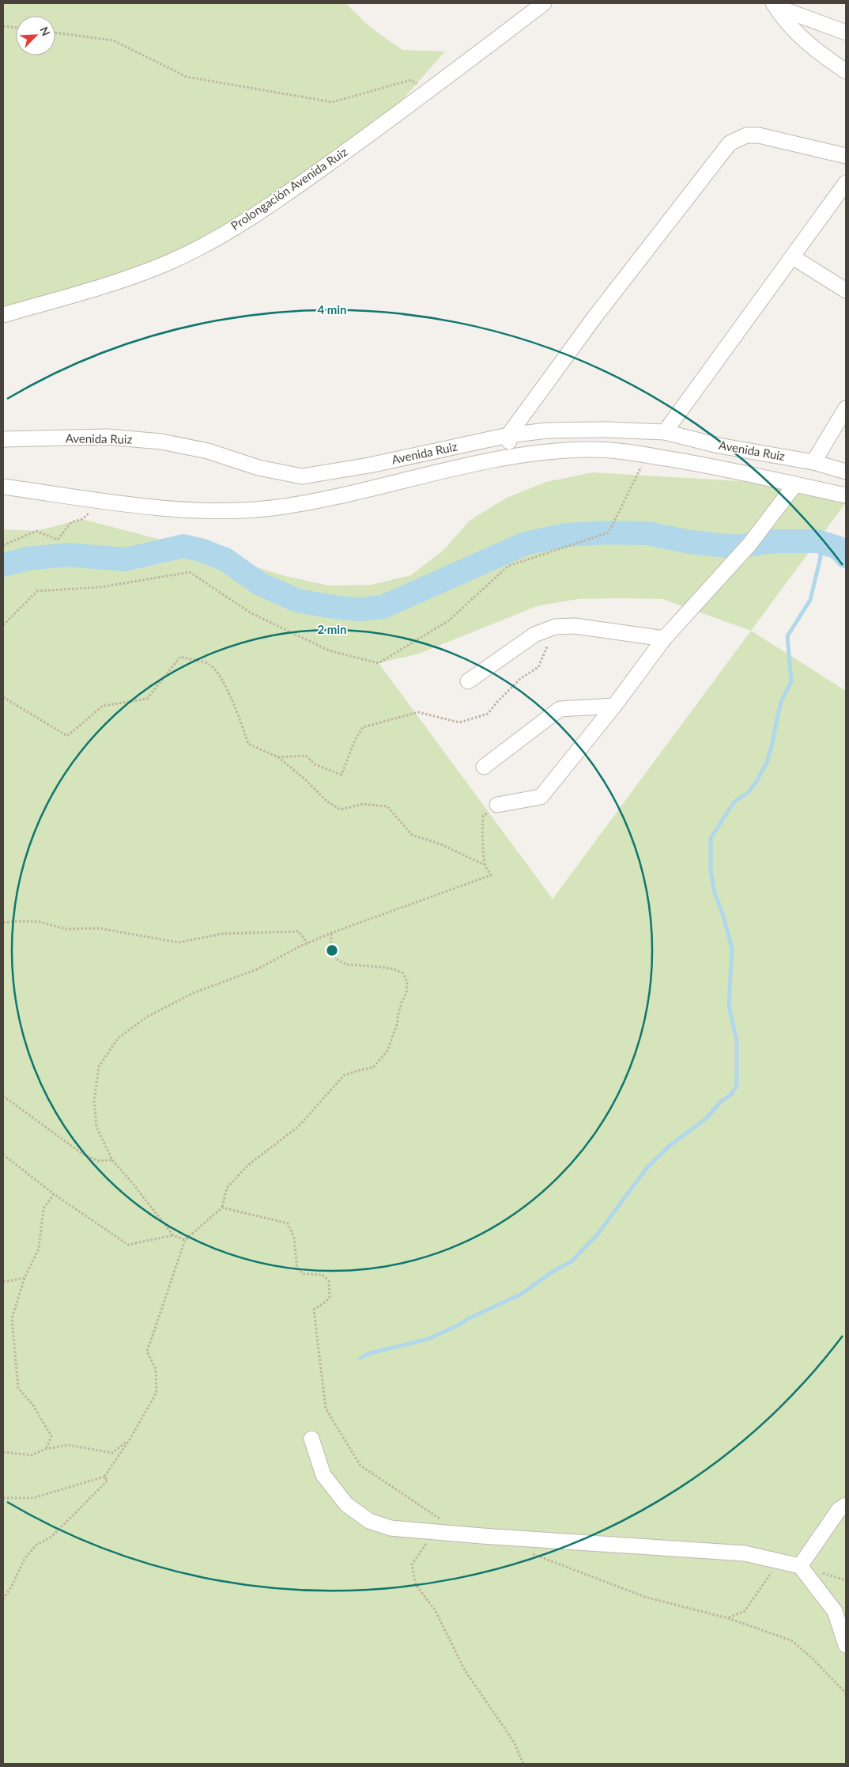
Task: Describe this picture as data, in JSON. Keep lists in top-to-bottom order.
{
  "streets": {
    "street": ["Prolongación Avenida Ruiz", "Avenida Ruiz"]
  },
  "north": "top right",
  "rings": ["4 min", "2 min"]
}
